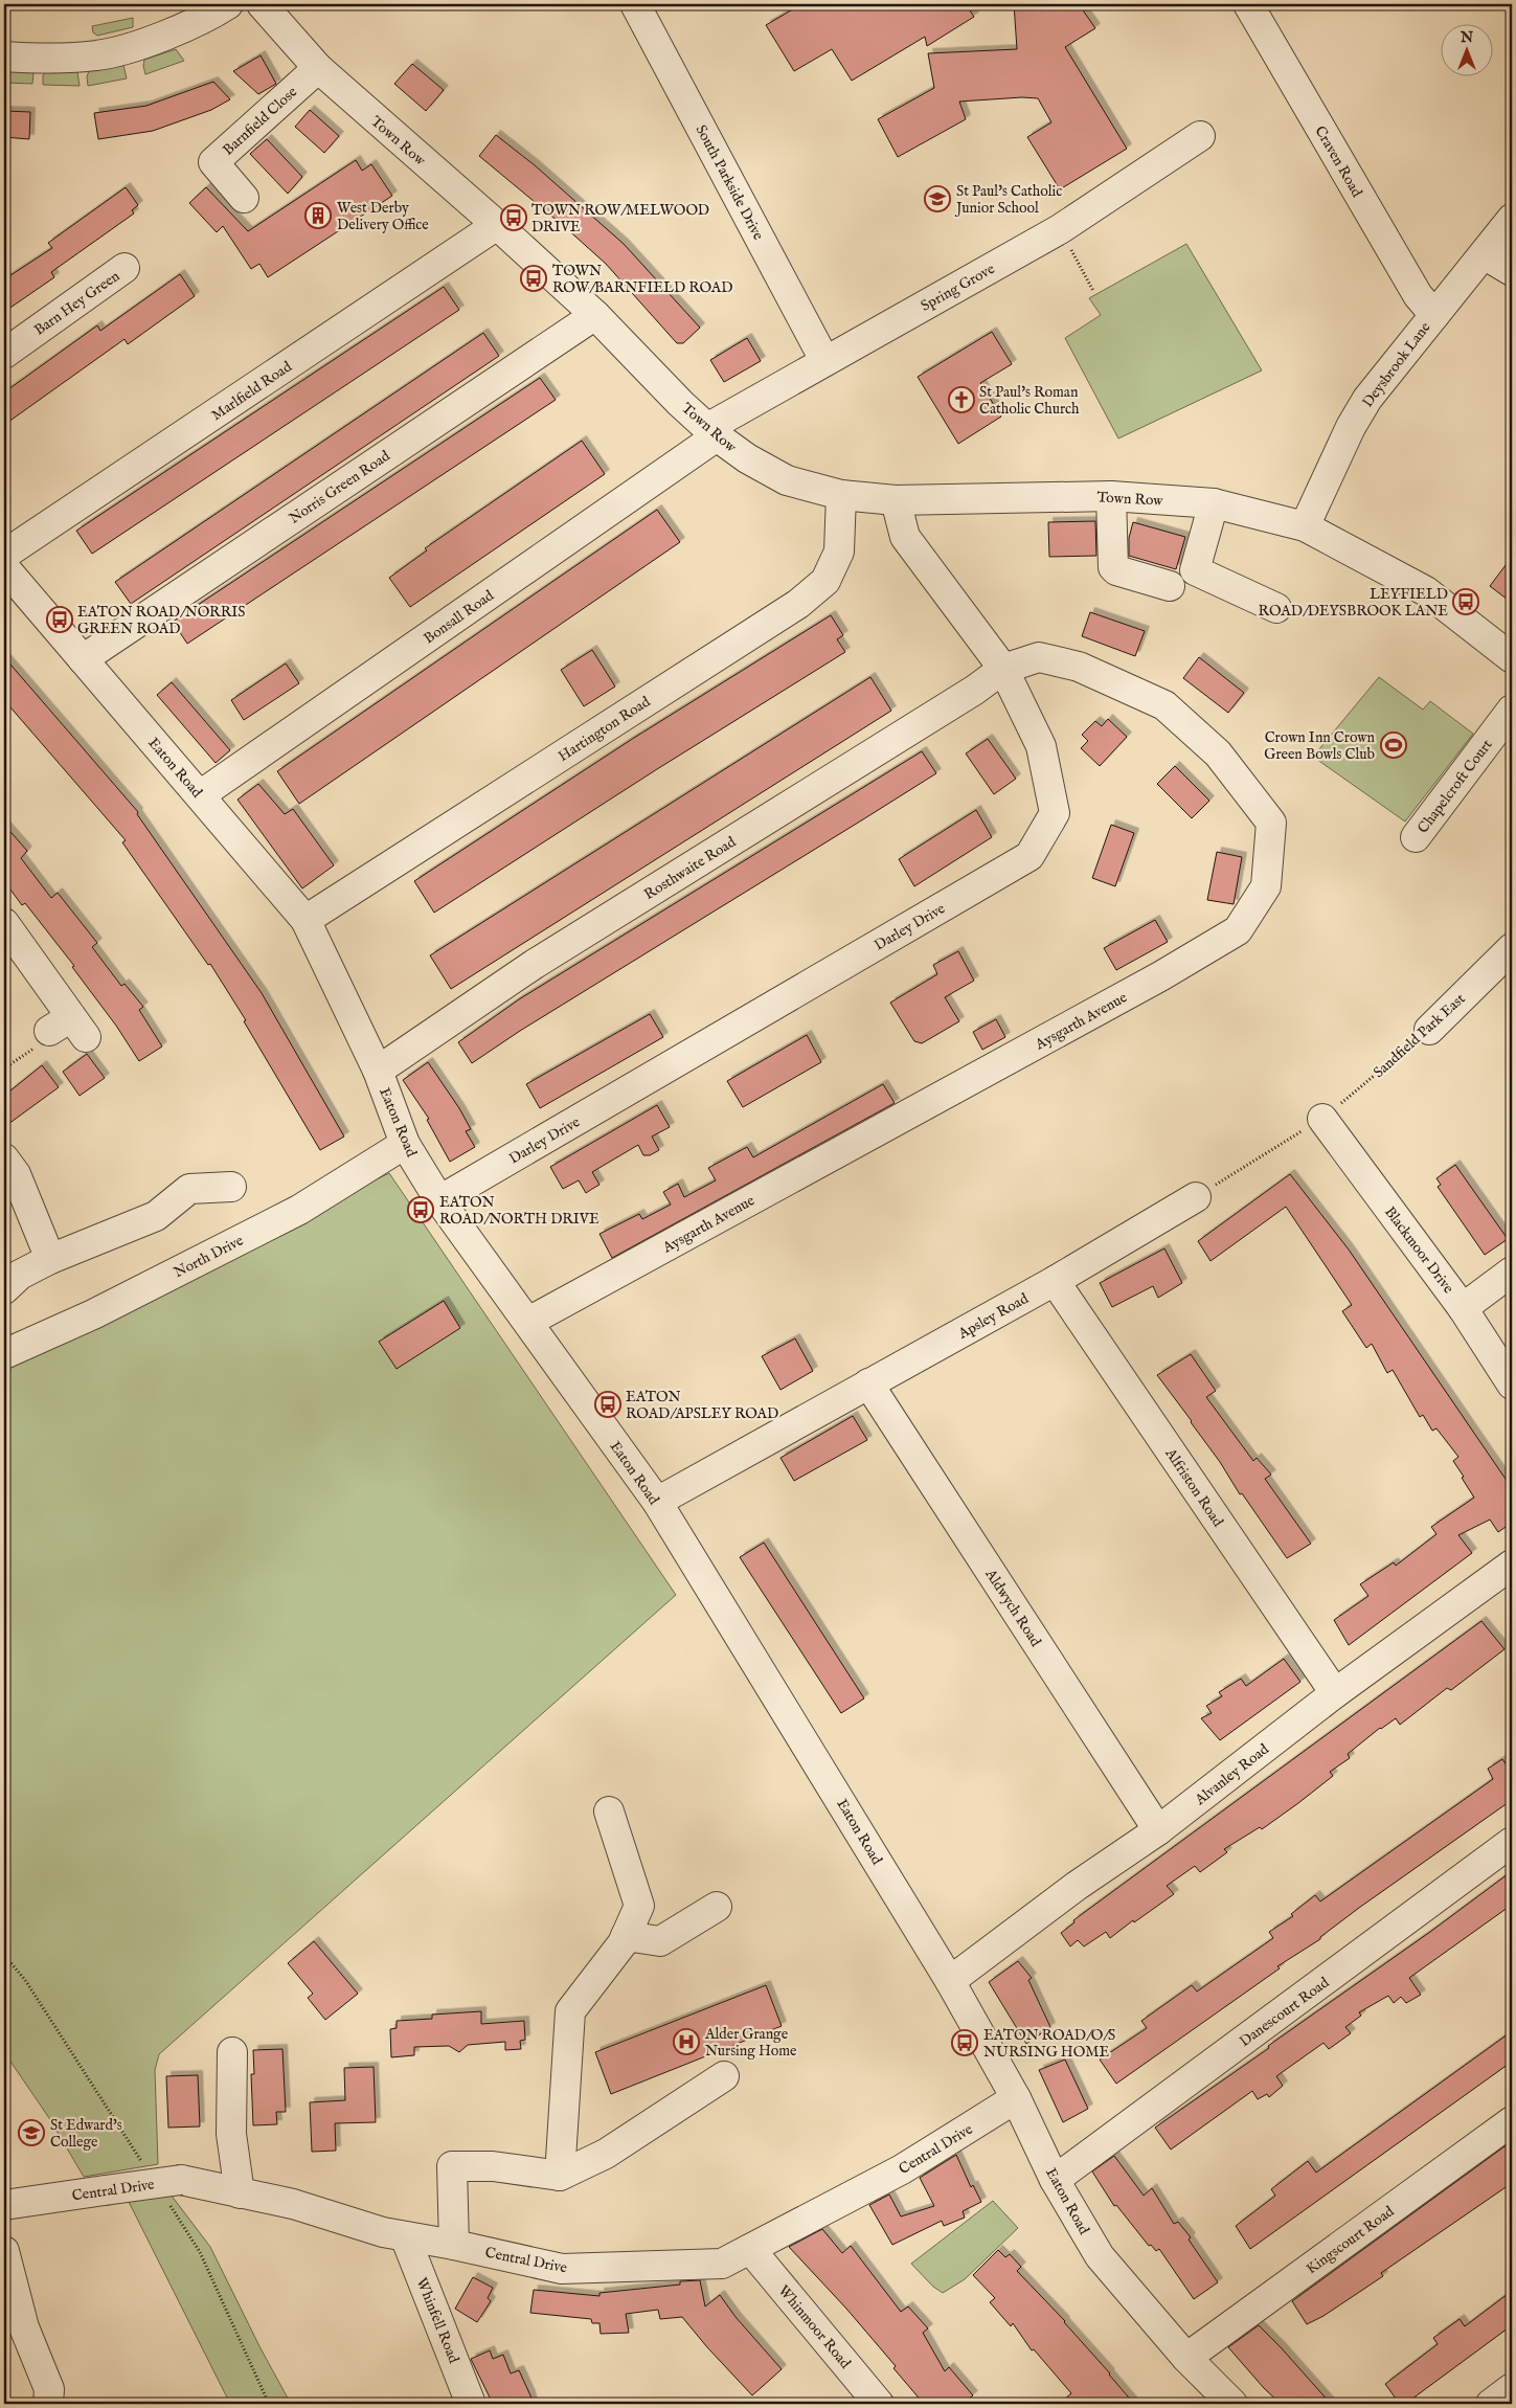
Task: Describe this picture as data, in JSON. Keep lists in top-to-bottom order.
{
  "streets": {
    "street": [
      "Barnfield Close",
      "Town Row",
      "Craven Road",
      "South Parkside Drive",
      "Spring Grove",
      "Barn Hey Green",
      "Deysbrook Lane",
      "Marlfield Road",
      "Norris Green Road",
      "Bonsall Road",
      "Hartington Road",
      "Eaton Road",
      "Chapelcroft Court",
      "Rosthwaite Road",
      "Darley Drive",
      "Aysgarth Avenue",
      "Sandfield Park East",
      "Blackmoor Drive",
      "North Drive",
      "Apsley Road",
      "Alfriston Road",
      "Aldwych Road",
      "Alvanley Road",
      "Danescourt Road",
      "Central Drive",
      "Kingscourt Road",
      "Whinfell Road",
      "Whinmoor Road"
    ]
  },
  "crossings": [
    ["Barnfield Close", "Town Row"],
    ["Town Row", "Spring Grove"],
    ["Town Row", "Deysbrook Lane"],
    ["Town Row", "Marlfield Road"],
    ["Town Row", "Norris Green Road"],
    ["Town Row", "Bonsall Road"],
    ["Town Row", "Hartington Road"],
    ["Town Row", "Darley Drive"],
    ["Craven Road", "Deysbrook Lane"],
    ["South Parkside Drive", "Spring Grove"],
    ["Spring Grove", "Bonsall Road"],
    ["Norris Green Road", "Eaton Road"],
    ["Bonsall Road", "Eaton Road"],
    ["Hartington Road", "Eaton Road"],
    ["Eaton Road", "Rosthwaite Road"],
    ["Eaton Road", "Darley Drive"],
    ["Eaton Road", "Aysgarth Avenue"],
    ["Eaton Road", "North Drive"],
    ["Eaton Road", "Apsley Road"],
    ["Eaton Road", "Alvanley Road"],
    ["Eaton Road", "Danescourt Road"],
    ["Eaton Road", "Central Drive"],
    ["Eaton Road", "Kingscourt Road"],
    ["Rosthwaite Road", "Darley Drive"],
    ["Rosthwaite Road", "Aysgarth Avenue"],
    ["Darley Drive", "Aysgarth Avenue"],
    ["Sandfield Park East", "Blackmoor Drive"],
    ["Apsley Road", "Alfriston Road"],
    ["Apsley Road", "Aldwych Road"],
    ["Alfriston Road", "Alvanley Road"],
    ["Aldwych Road", "Alvanley Road"],
    ["Central Drive", "Whinfell Road"],
    ["Central Drive", "Whinmoor Road"]
  ],
  "places": {
    "school or university": ["St Paul's Catholic Junior School", "St Edward's College"],
    "building": ["West Derby Delivery Office"],
    "bus stop": [
      "TOWN ROW/MELWOOD DRIVE",
      "TOWN ROW/BARNFIELD ROAD",
      "LEYFIELD ROAD/DEYSBROOK LANE",
      "EATON ROAD/NORRIS GREEN ROAD",
      "EATON ROAD/NORTH DRIVE",
      "EATON ROAD/APSLEY ROAD",
      "EATON ROAD/O/S NURSING HOME"
    ],
    "church": ["St Paul's Roman Catholic Church"],
    "sports": ["Crown Inn Crown Green Bowls Club"],
    "hospital": ["Alder Grange Nursing Home"]
  },
  "north": "top"
}
